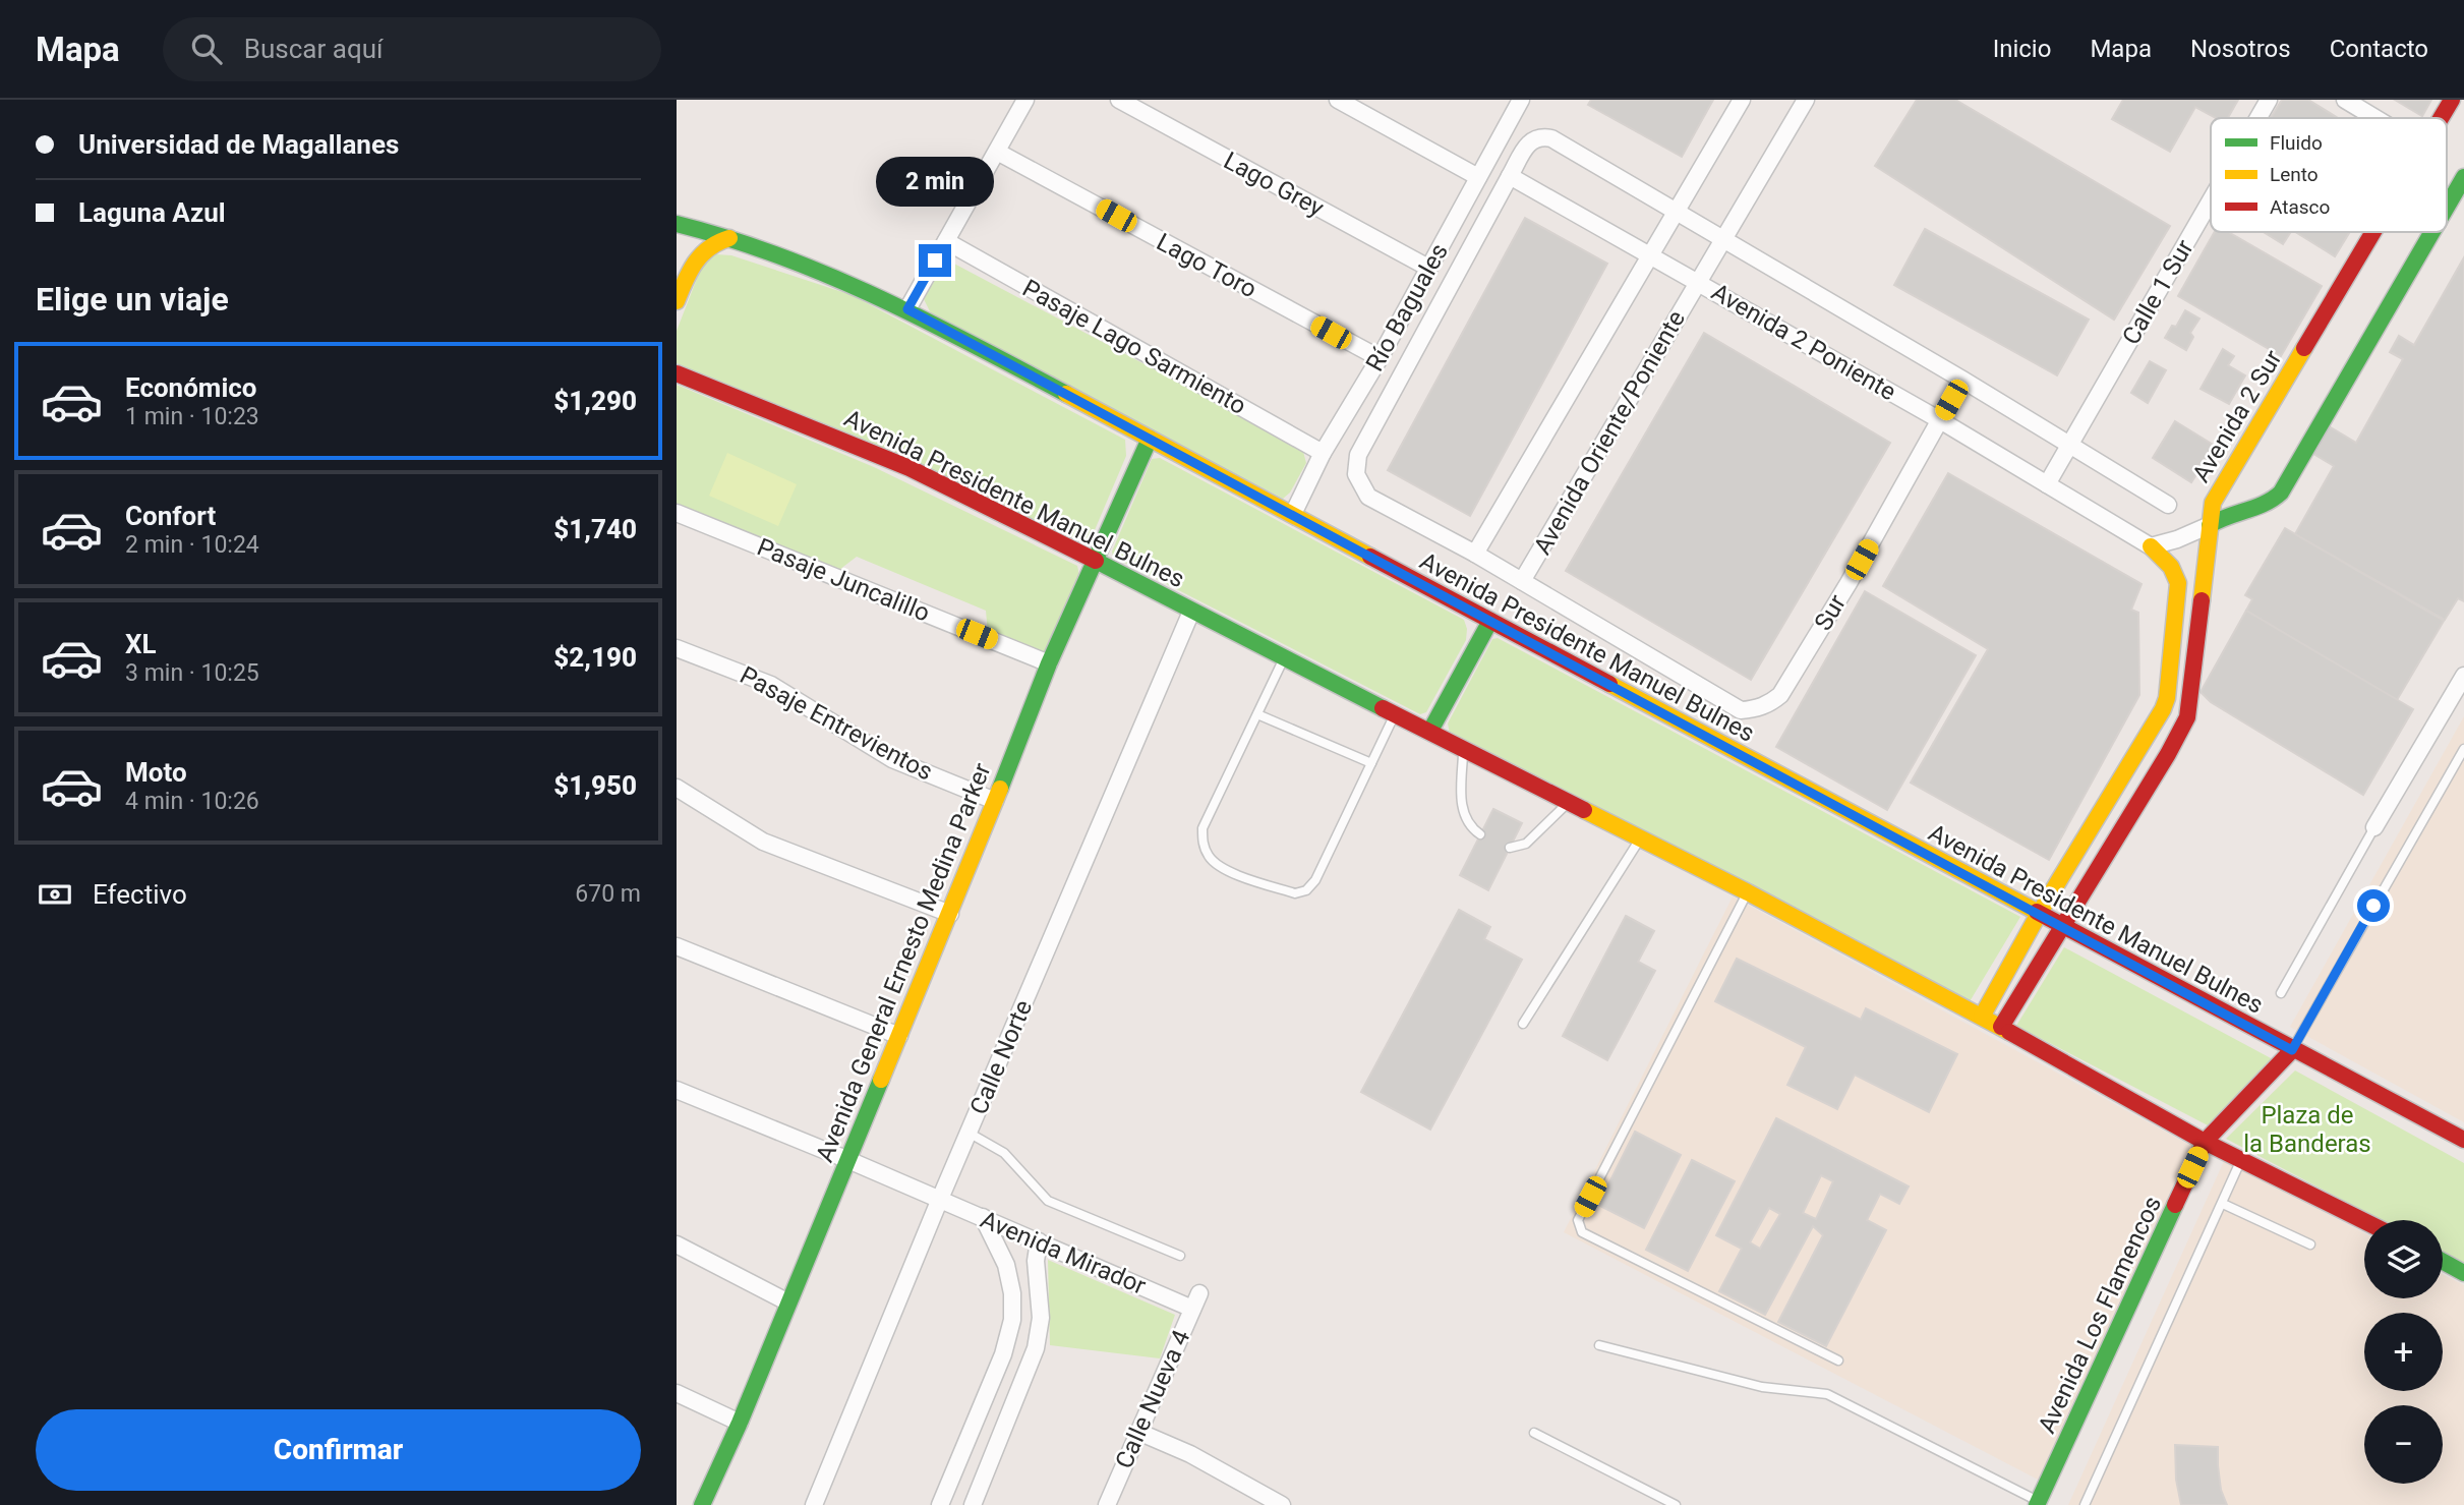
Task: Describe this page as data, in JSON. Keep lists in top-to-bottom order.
{
  "streets": {
    "main road": [
      "Avenida 2 Sur",
      "Avenida Presidente Manuel Bulnes",
      "Avenida General Ernesto Medina Parker",
      "Avenida Los Flamencos"
    ],
    "street": [
      "Lago Grey",
      "Lago Toro",
      "Calle 1 Sur",
      "Río Baguales",
      "Avenida 2 Poniente",
      "Pasaje Lago Sarmiento",
      "Avenida Oriente/Poniente",
      "Pasaje Juncalillo",
      "Sur",
      "Pasaje Entrevientos",
      "Calle Norte",
      "Avenida Mirador",
      "Calle Nueva 4"
    ]
  },
  "crossings": [
    ["Lago Grey", "Río Baguales"],
    ["Lago Toro", "Río Baguales"],
    ["Calle 1 Sur", "Avenida 2 Poniente"],
    ["Río Baguales", "Pasaje Lago Sarmiento"],
    ["Río Baguales", "Avenida Presidente Manuel Bulnes"],
    ["Avenida 2 Poniente", "Avenida Oriente/Poniente"],
    ["Avenida 2 Poniente", "Sur"],
    ["Avenida Oriente/Poniente", "Sur"],
    ["Avenida Presidente Manuel Bulnes", "Avenida General Ernesto Medina Parker"],
    ["Avenida Presidente Manuel Bulnes", "Calle Norte"],
    ["Avenida Presidente Manuel Bulnes", "Avenida Los Flamencos"],
    ["Pasaje Juncalillo", "Avenida General Ernesto Medina Parker"],
    ["Pasaje Entrevientos", "Avenida General Ernesto Medina Parker"],
    ["Avenida General Ernesto Medina Parker", "Avenida Mirador"],
    ["Calle Norte", "Avenida Mirador"],
    ["Avenida Mirador", "Calle Nueva 4"]
  ],
  "parks": ["Plaza de la Banderas"],
  "legend": ["Fluido", "Lento", "Atasco"],
  "page": {
    "header": "Mapa",
    "search": "Buscar aquí",
    "nav": [
      "Inicio",
      "Mapa",
      "Nosotros",
      "Contacto"
    ],
    "banner": ["Universidad de Magallanes", "Laguna Azul"],
    "bubble": "2 min",
    "heading": "Elige un viaje",
    "list": [
      {
        "name": "Económico",
        "note": "1 min · 10:23",
        "value": "$1,290"
      },
      {
        "name": "Confort",
        "note": "2 min · 10:24",
        "value": "$1,740"
      },
      {
        "name": "XL",
        "note": "3 min · 10:25",
        "value": "$2,190"
      },
      {
        "name": "Moto",
        "note": "4 min · 10:26",
        "value": "$1,950"
      }
    ],
    "pay": ["Efectivo", "670 m"],
    "map_buttons": ["+", "−"],
    "buttons": "Confirmar"
  }
}
